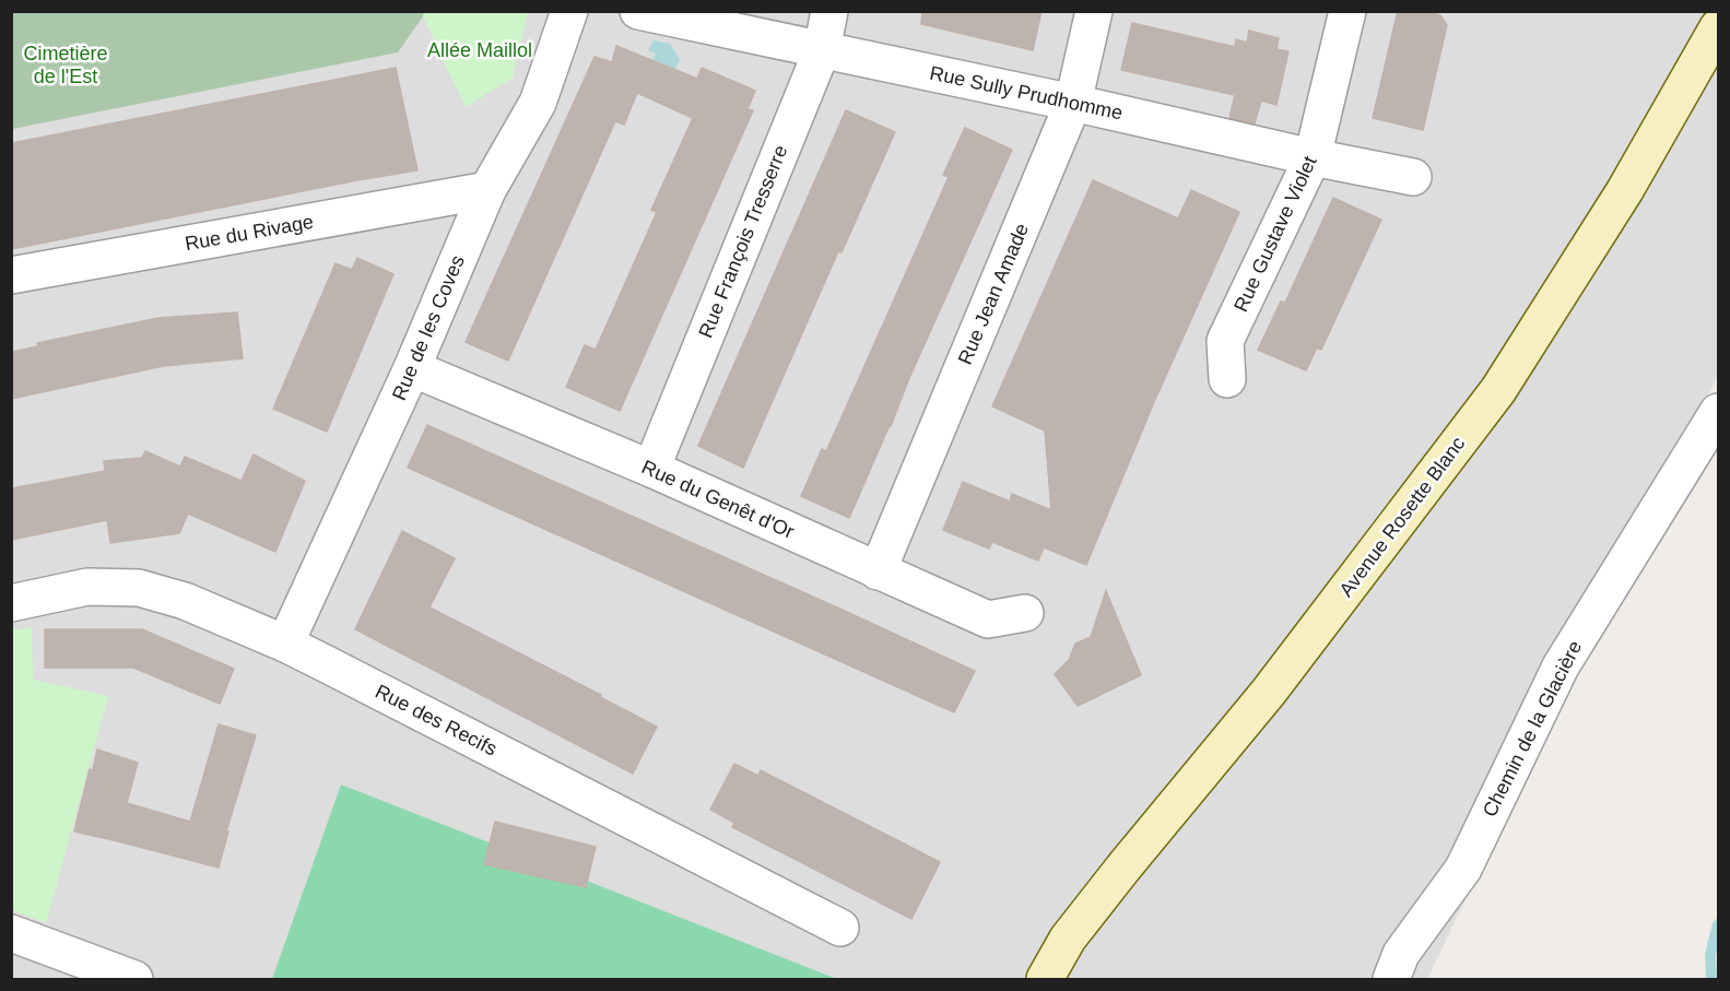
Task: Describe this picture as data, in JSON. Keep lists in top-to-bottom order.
{
  "streets": {
    "main road": ["Avenue Rosette Blanc"],
    "street": [
      "Rue Sully Prudhomme",
      "Rue du Rivage",
      "Rue Gustave Violet",
      "Rue François Tresserre",
      "Rue Jean Amade",
      "Rue de les Coves",
      "Rue du Genêt d'Or",
      "Rue des Recifs",
      "Chemin de la Glacière"
    ]
  },
  "crossings": [
    ["Rue Sully Prudhomme", "Rue Gustave Violet"],
    ["Rue Sully Prudhomme", "Rue François Tresserre"],
    ["Rue Sully Prudhomme", "Rue Jean Amade"],
    ["Rue du Rivage", "Rue de les Coves"],
    ["Rue François Tresserre", "Rue du Genêt d'Or"],
    ["Rue Jean Amade", "Rue du Genêt d'Or"],
    ["Rue de les Coves", "Rue du Genêt d'Or"],
    ["Rue de les Coves", "Rue des Recifs"]
  ],
  "parks": ["Allée Maillol", "Cimetière de l'Est"]
}
